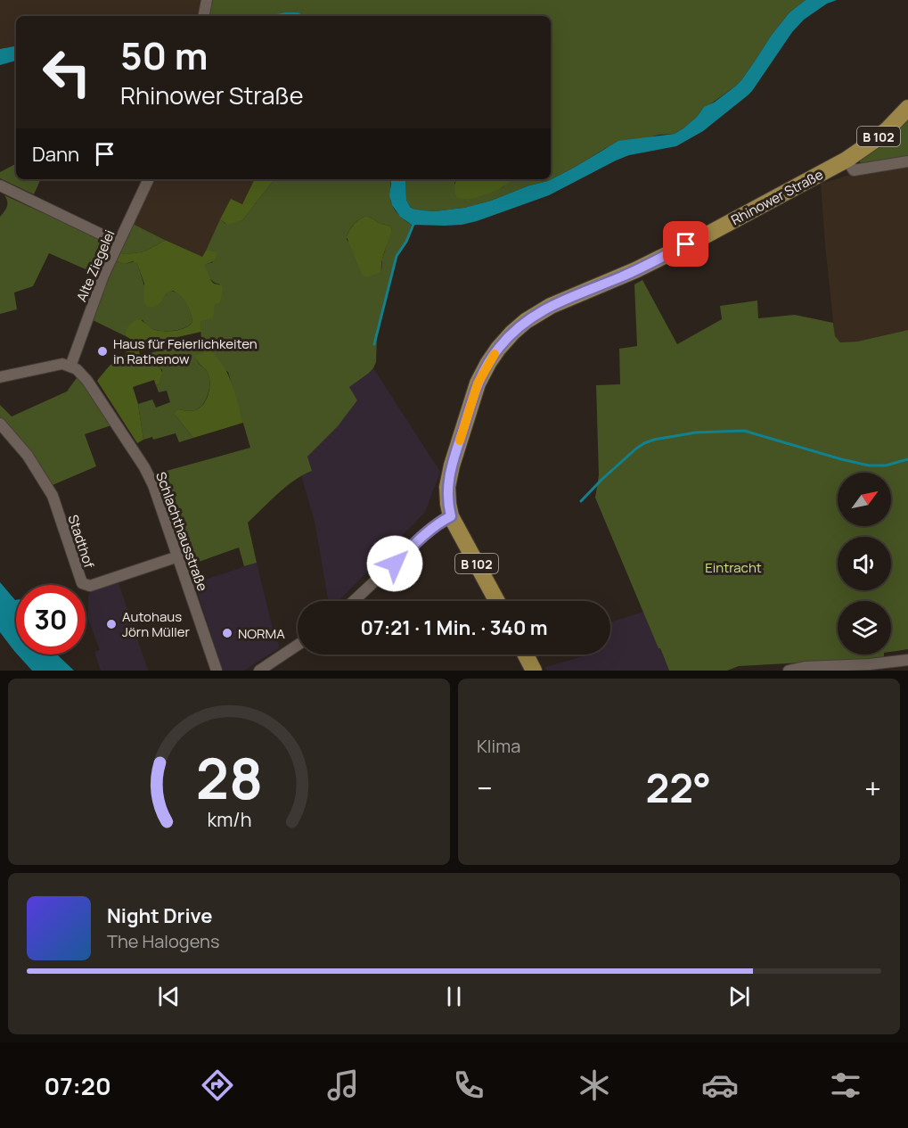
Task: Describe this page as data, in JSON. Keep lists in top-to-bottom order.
{
  "streets": {
    "main road": ["B 102", "Rhinower Straße"],
    "street": ["Alte Ziegelei", "Schlachthausstraße", "Stadthof"]
  },
  "crossings": [
    ["B 102", "Rhinower Straße"],
    ["Alte Ziegelei", "Schlachthausstraße"],
    ["Schlachthausstraße", "Stadthof"]
  ],
  "parks": ["Eintracht"],
  "places": ["Haus für Feierlichkeiten in Rathenow", "Autohaus Jörn Müller", "NORMA"],
  "north": "top right",
  "page": {
    "turn": ["50 m", "Rhinower Straße"],
    "then": "Dann",
    "limit": "30",
    "trip": "07:21 · 1 Min. · 340 m",
    "tile": "Klima",
    "heat": ["−", "22°", "+"],
    "song": ["Night Drive", "The Halogens"],
    "tabs": "07:20",
    "gauge": ["28", "km/h"]
  }
}
